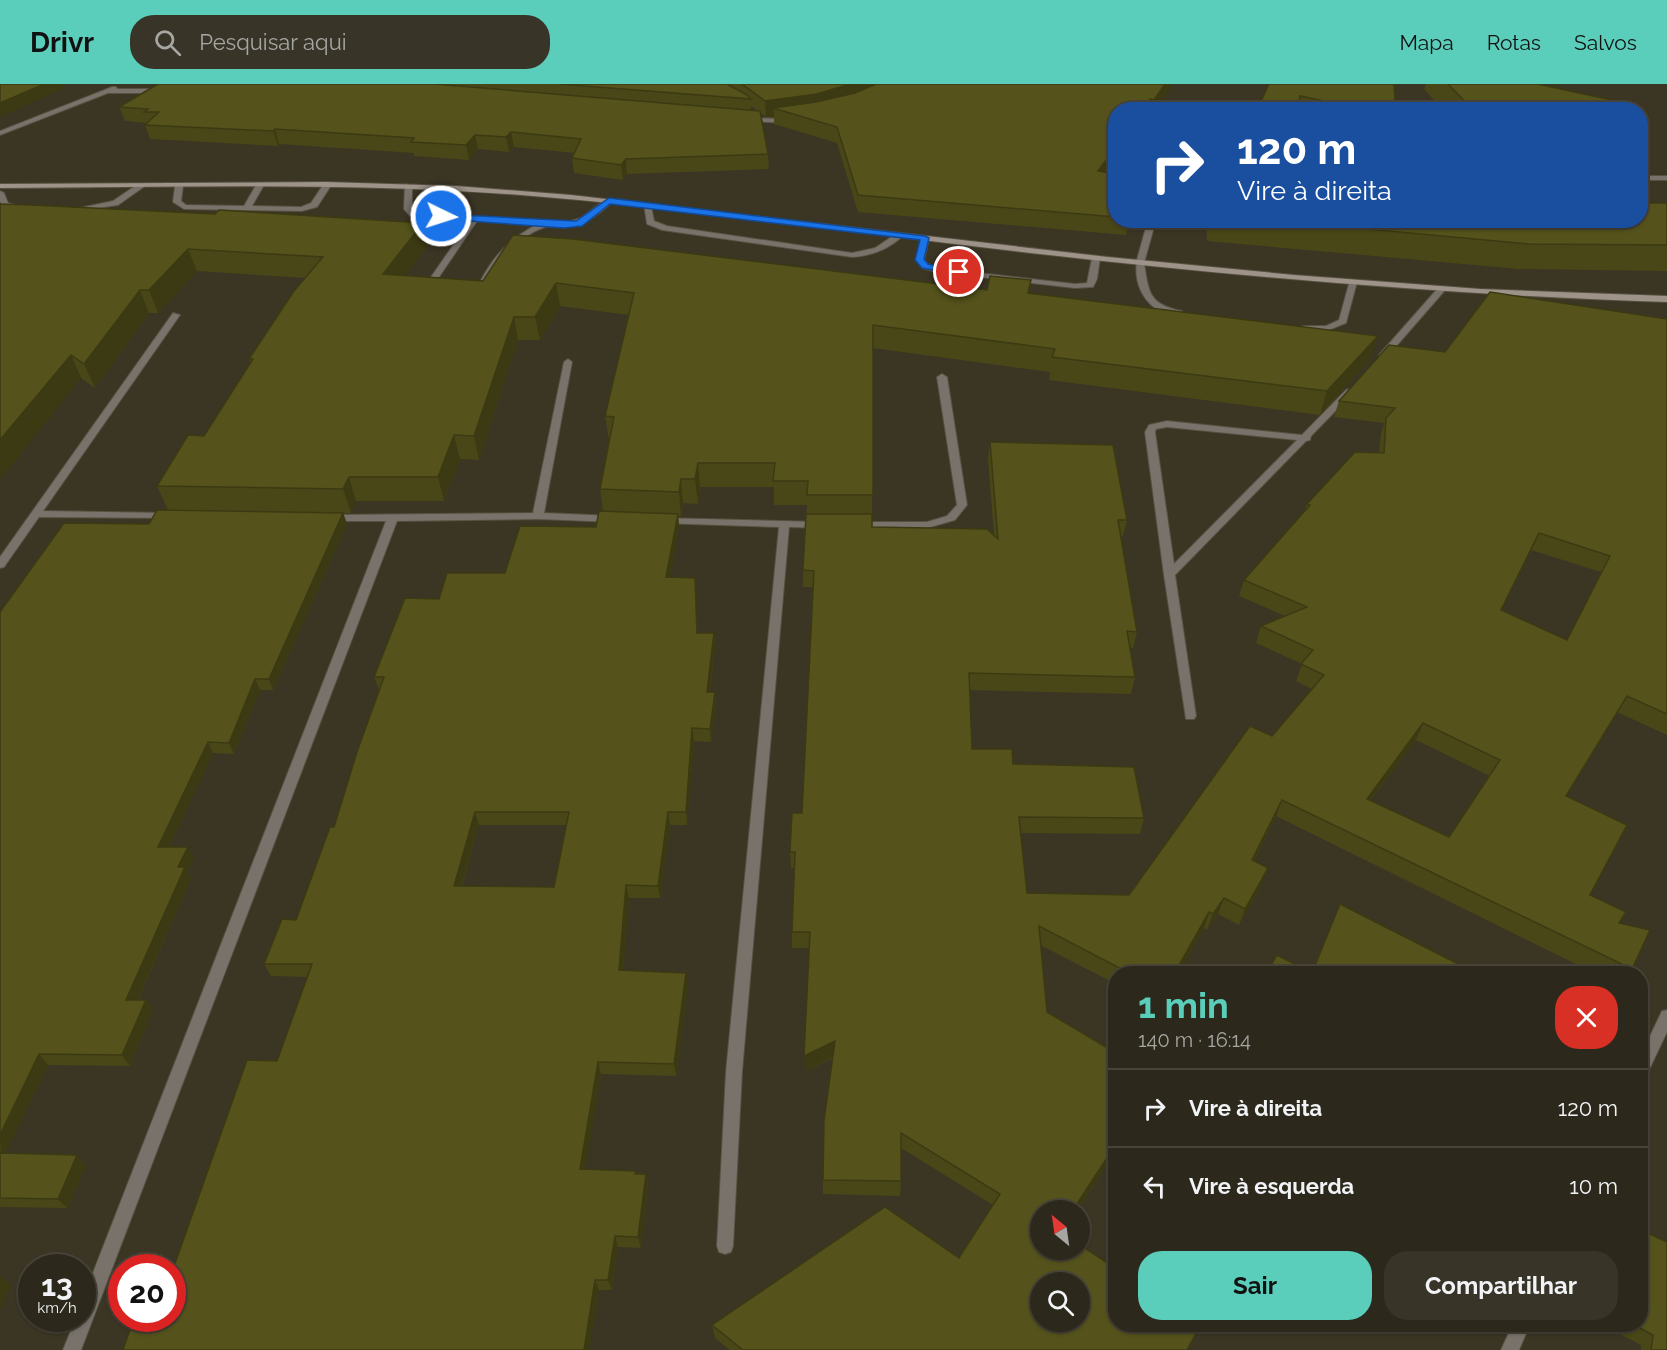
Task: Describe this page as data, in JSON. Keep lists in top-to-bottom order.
{
  "north": "top left",
  "page": {
    "header": "Drivr",
    "search": "Pesquisar aqui",
    "nav": ["Mapa", "Rotas", "Salvos"],
    "turn": ["120 m", "Vire à direita"],
    "heading": ["1 min", "140 m · 16:14"],
    "list": [
      {
        "name": "Vire à direita",
        "value": "120 m"
      },
      {
        "name": "Vire à esquerda",
        "value": "10 m"
      }
    ],
    "buttons": ["Sair", "Compartilhar"],
    "speed": "13 km/h",
    "limit": "20"
  }
}
